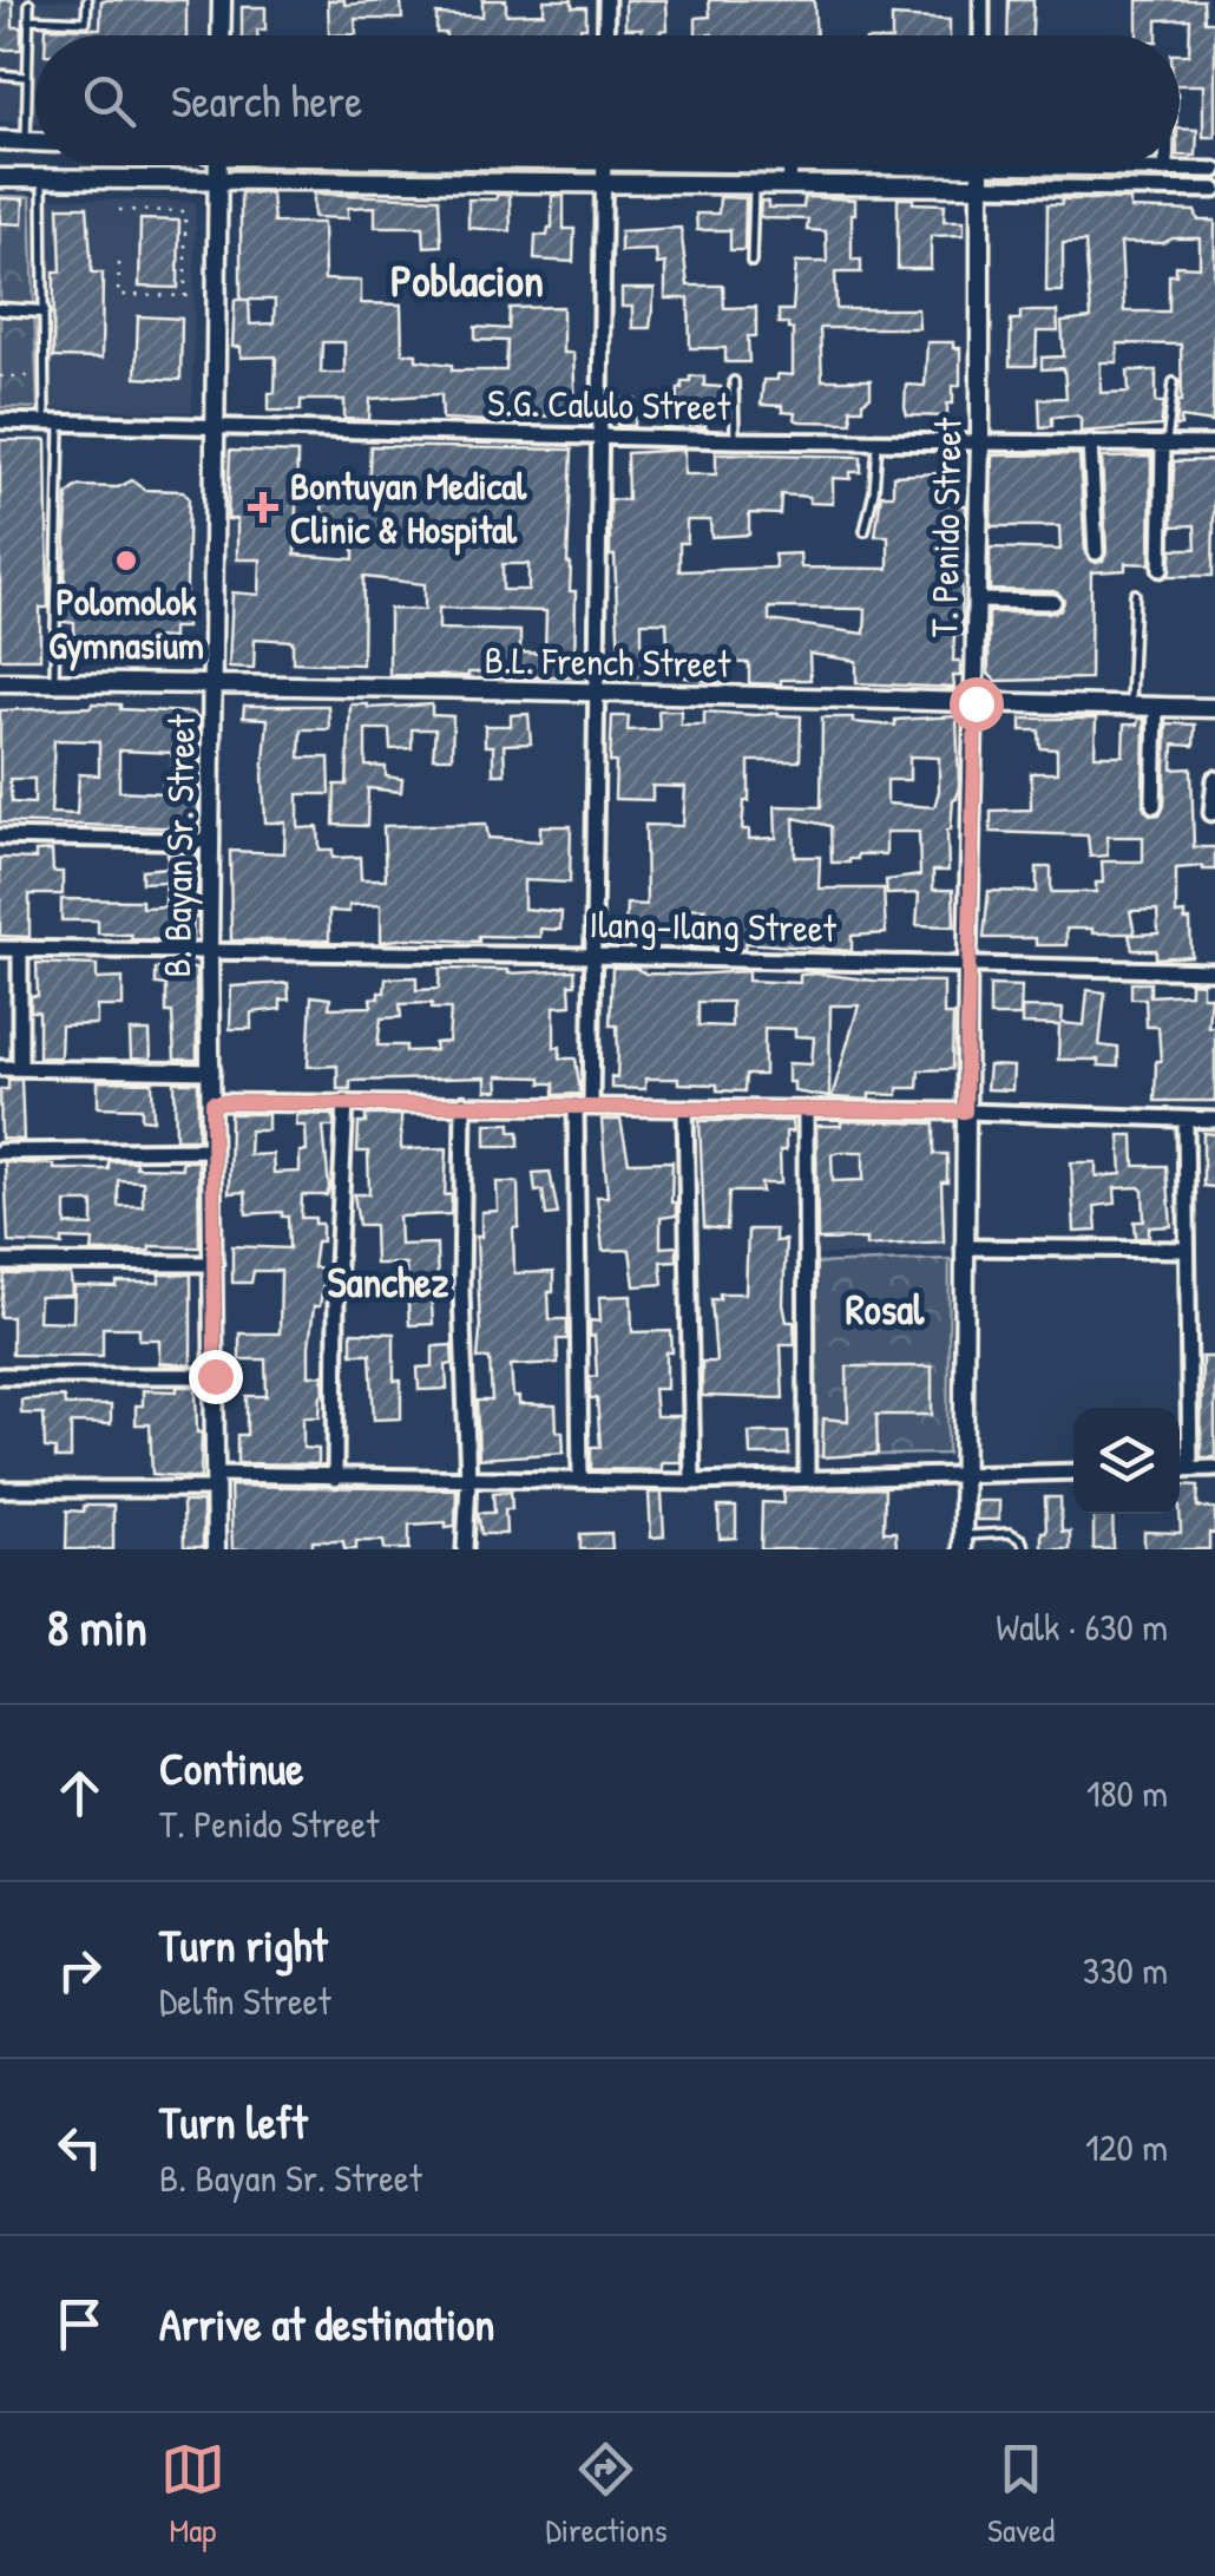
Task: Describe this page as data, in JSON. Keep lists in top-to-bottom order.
{
  "streets": {
    "street": [
      "S.G. Calulo Street",
      "T. Penido Street",
      "B.L. French Street",
      "B. Bayan Sr. Street",
      "Ilang-Ilang Street"
    ]
  },
  "crossings": [
    ["S.G. Calulo Street", "T. Penido Street"],
    ["S.G. Calulo Street", "B. Bayan Sr. Street"],
    ["T. Penido Street", "B.L. French Street"],
    ["T. Penido Street", "Ilang-Ilang Street"],
    ["B.L. French Street", "B. Bayan Sr. Street"],
    ["B. Bayan Sr. Street", "Ilang-Ilang Street"]
  ],
  "districts": ["Poblacion", "Sanchez", "Rosal"],
  "places": {
    "health": ["Bontuyan Medical Clinic & Hospital"],
    "other": ["Polomolok Gymnasium"]
  },
  "page": {
    "search": "Search here",
    "heading": ["8 min", "Walk · 630 m"],
    "list": [
      ["Continue", "T. Penido Street", "180 m"],
      ["Turn right", "Delfin Street", "330 m"],
      ["Turn left", "B. Bayan Sr. Street", "120 m"],
      "Arrive at destination"
    ],
    "nav": ["Map", "Directions", "Saved"]
  }
}
